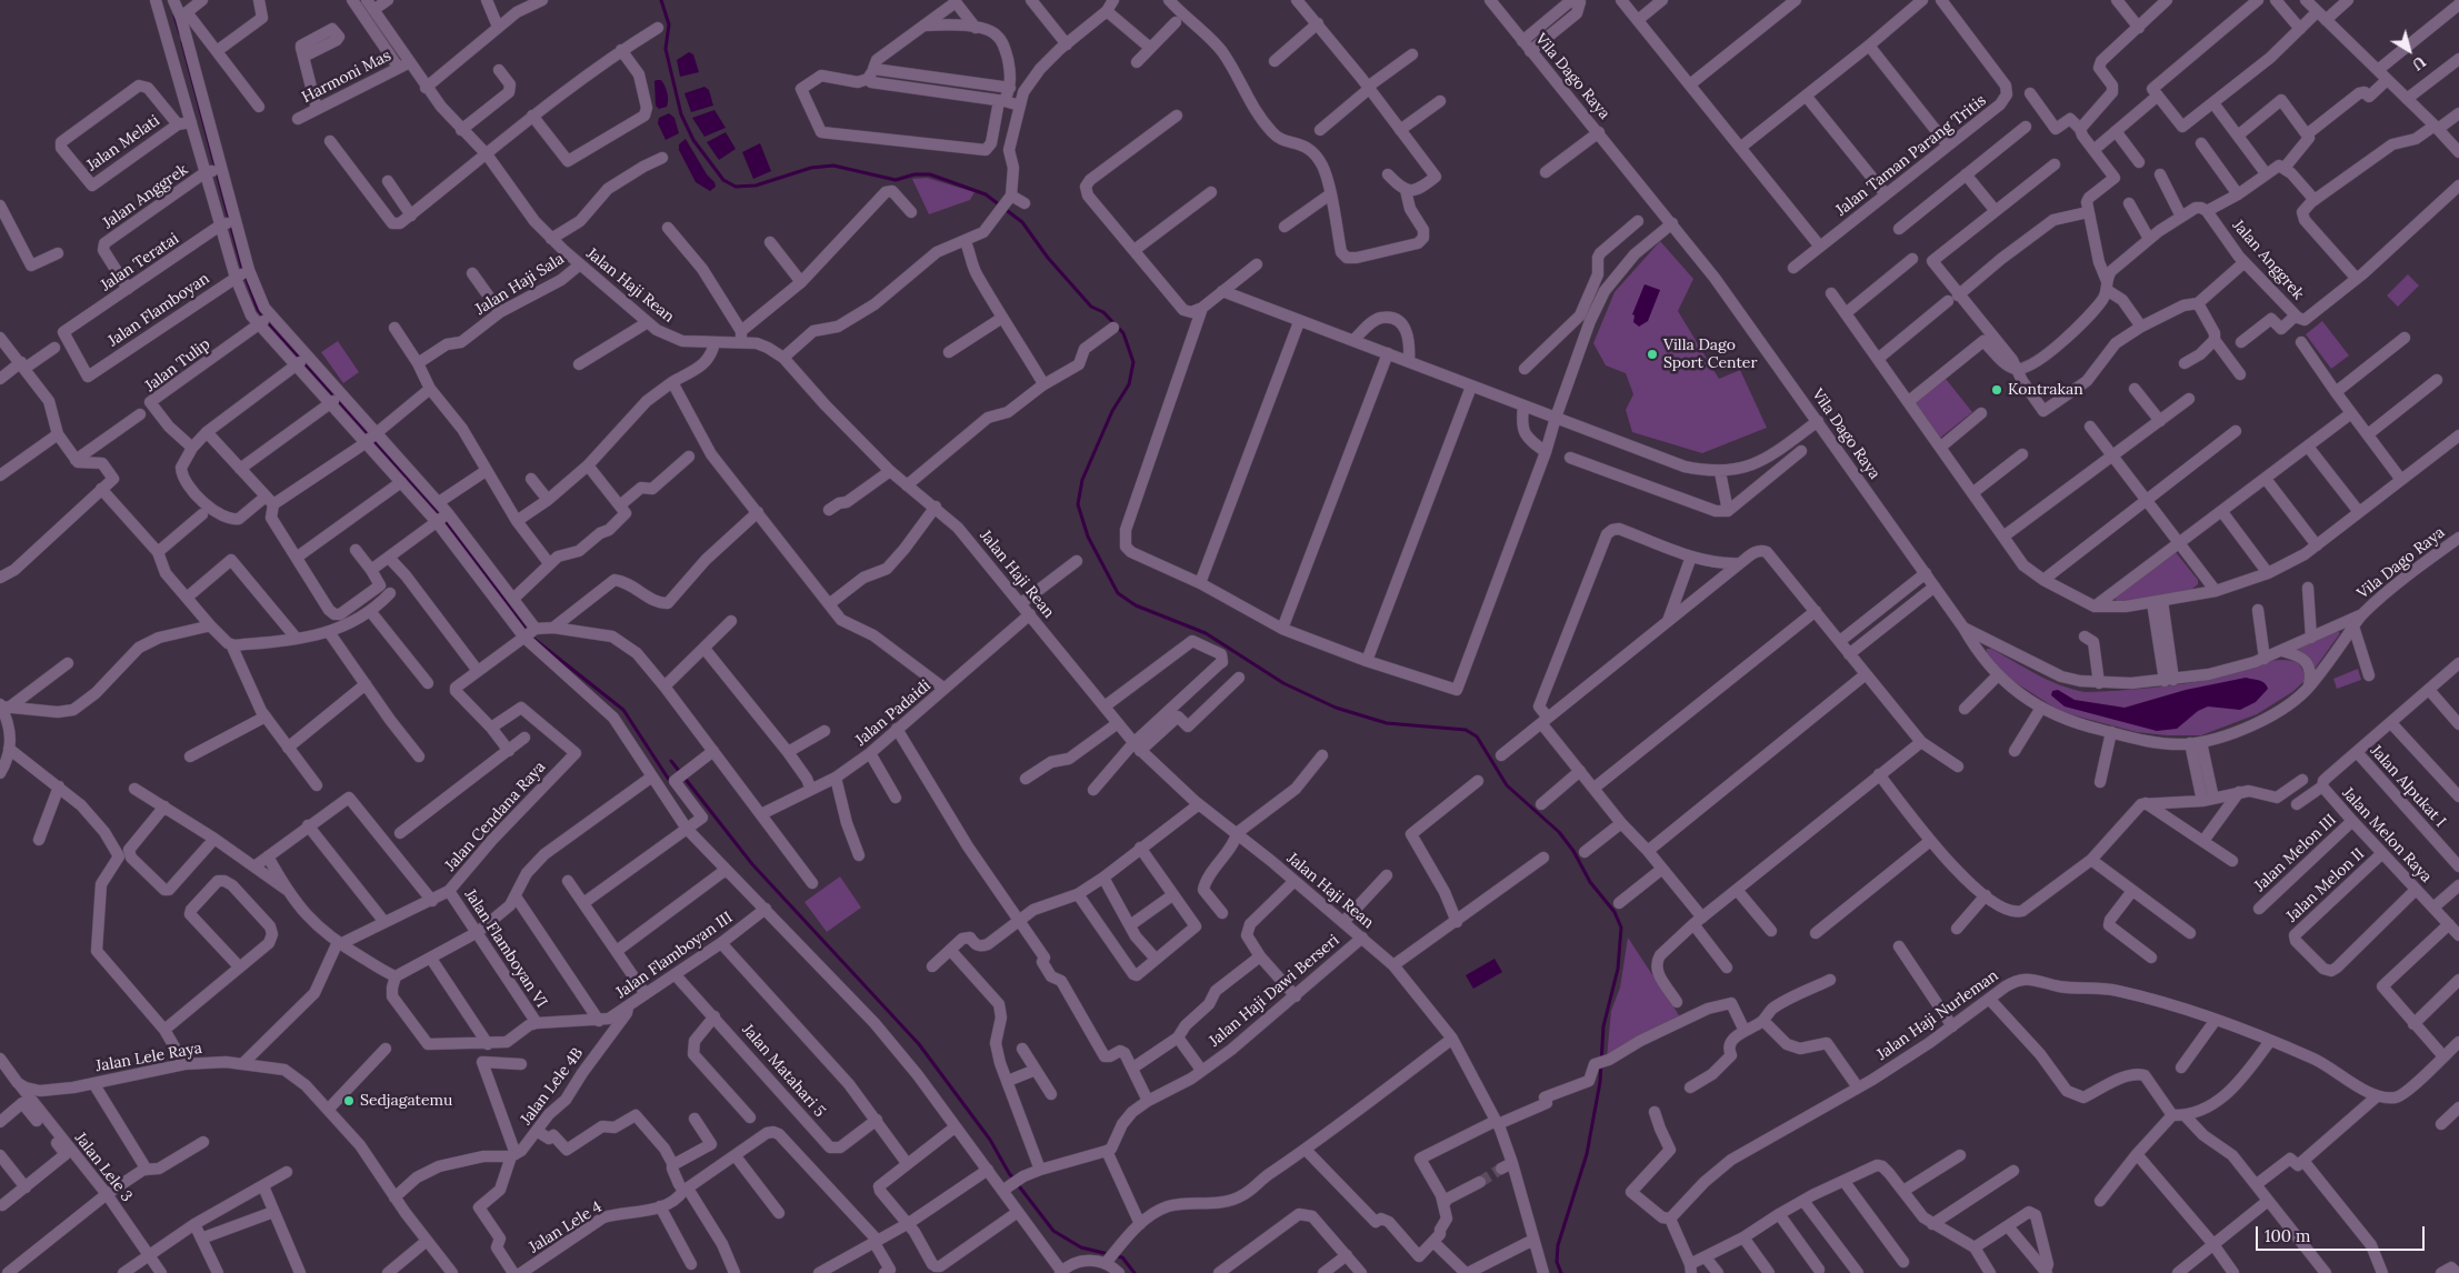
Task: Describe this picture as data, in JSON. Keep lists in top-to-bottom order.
{
  "streets": {
    "street": [
      "Harmoni Mas",
      "Vila Dago Raya",
      "Jalan Melati",
      "Jalan Taman Parang Tritis",
      "Jalan Anggrek",
      "Jalan Teratai",
      "Jalan Haji Sala",
      "Jalan Haji Rean",
      "Jalan Flamboyan",
      "Jalan Tulip",
      "Jalan Padaidi",
      "Jalan Alpukat I",
      "Jalan Cendana Raya",
      "Jalan Melon Raya",
      "Jalan Melon III",
      "Jalan Melon II",
      "Jalan Flamboyan VI",
      "Jalan Flamboyan III",
      "Jalan Haji Dawi Berseri",
      "Jalan Haji Nurleman",
      "Jalan Lele Raya",
      "Jalan Matahari 5",
      "Jalan Lele 4B",
      "Jalan Lele 3",
      "Jalan Lele 4"
    ]
  },
  "crossings": [
    ["Harmoni Mas", "Jalan Haji Rean"],
    ["Jalan Anggrek", "Jalan Teratai"],
    ["Jalan Teratai", "Jalan Flamboyan"],
    ["Jalan Haji Sala", "Jalan Haji Rean"],
    ["Jalan Haji Rean", "Jalan Padaidi"],
    ["Jalan Haji Rean", "Jalan Haji Dawi Berseri"],
    ["Jalan Cendana Raya", "Jalan Flamboyan VI"],
    ["Jalan Melon Raya", "Jalan Melon III"],
    ["Jalan Melon Raya", "Jalan Melon II"],
    ["Jalan Flamboyan III", "Jalan Matahari 5"],
    ["Jalan Flamboyan III", "Jalan Lele 4B"],
    ["Jalan Lele Raya", "Jalan Lele 3"]
  ],
  "places": ["Villa Dago Sport Center", "Kontrakan", "Sedjagatemu"],
  "scale_bar": "100 m",
  "north": "bottom right"
}
